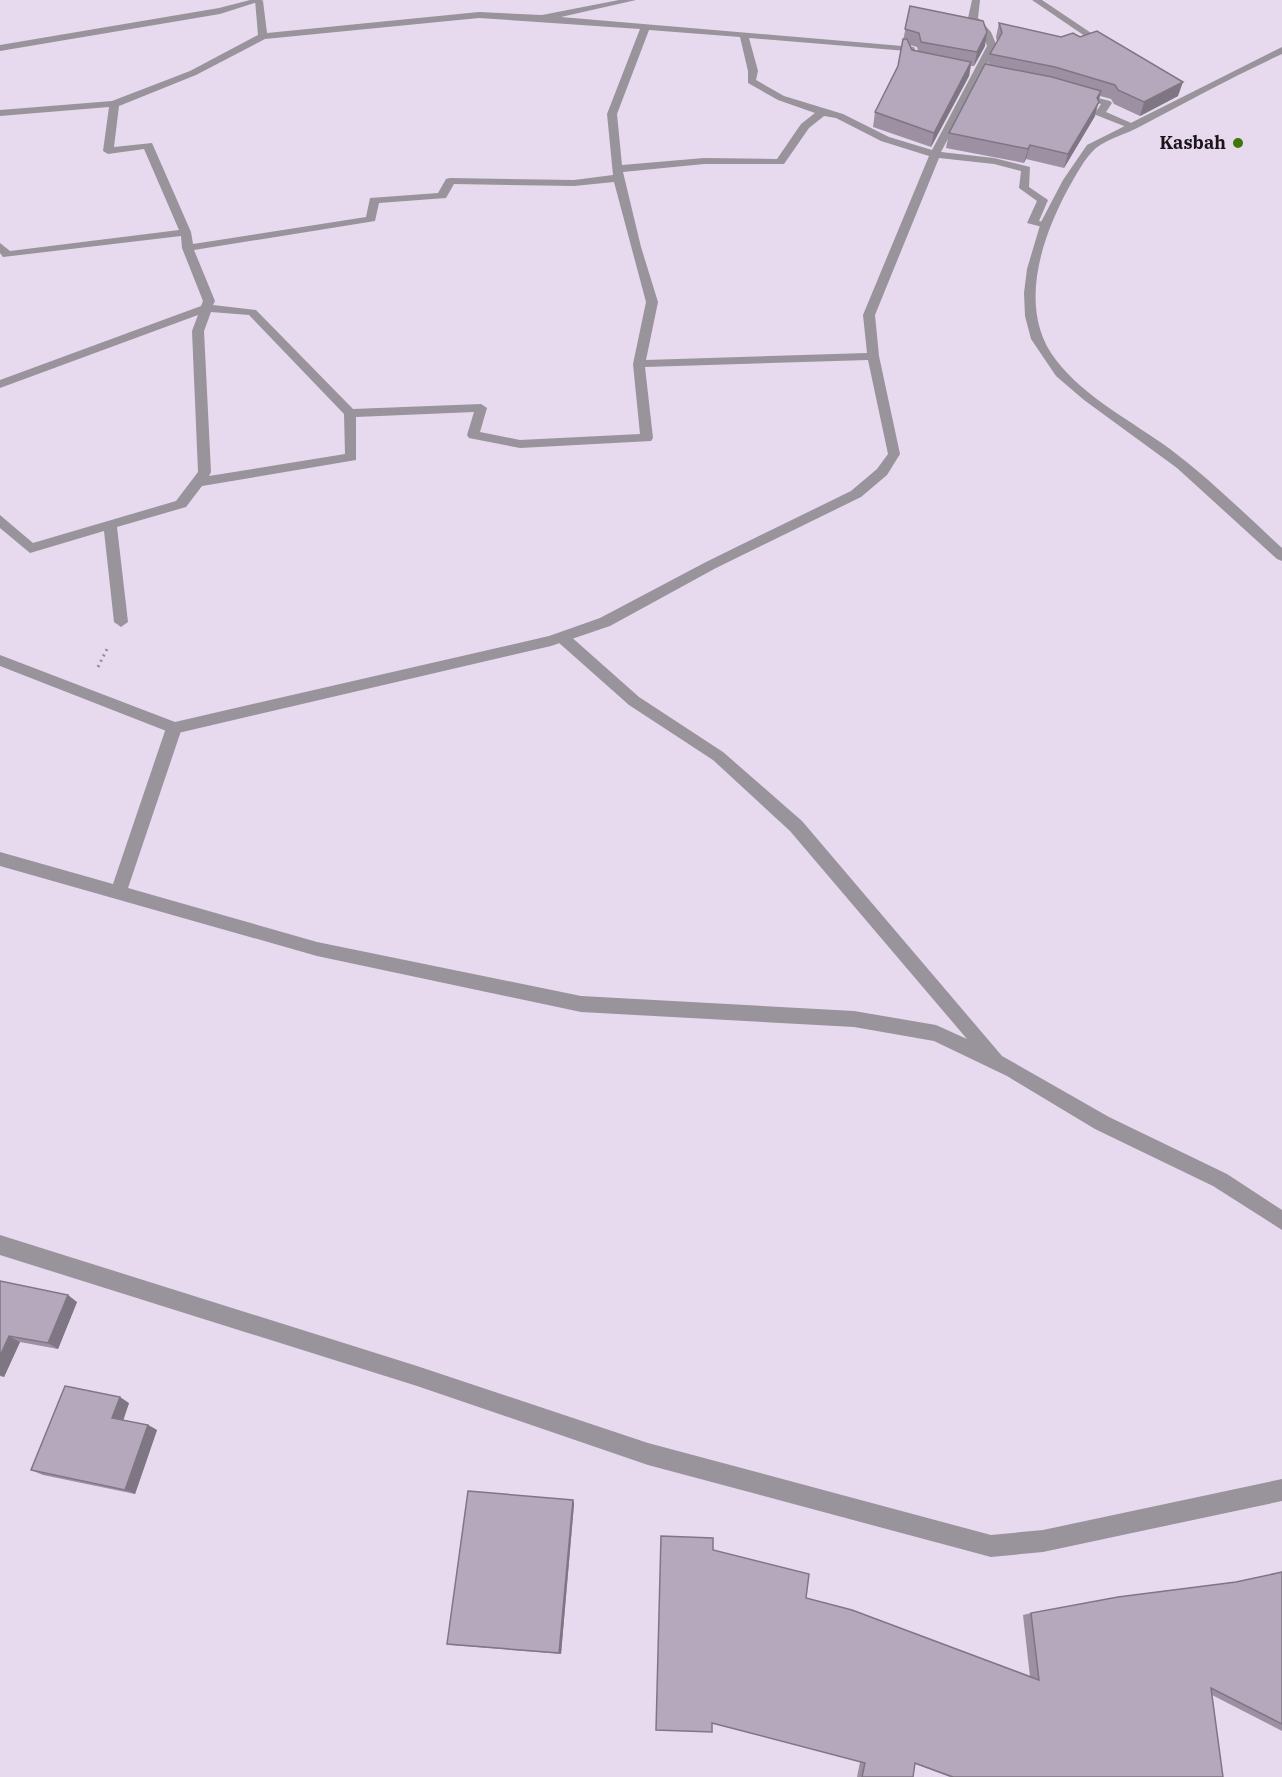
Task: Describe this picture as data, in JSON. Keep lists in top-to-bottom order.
{
  "places": ["Kasbah"]
}
